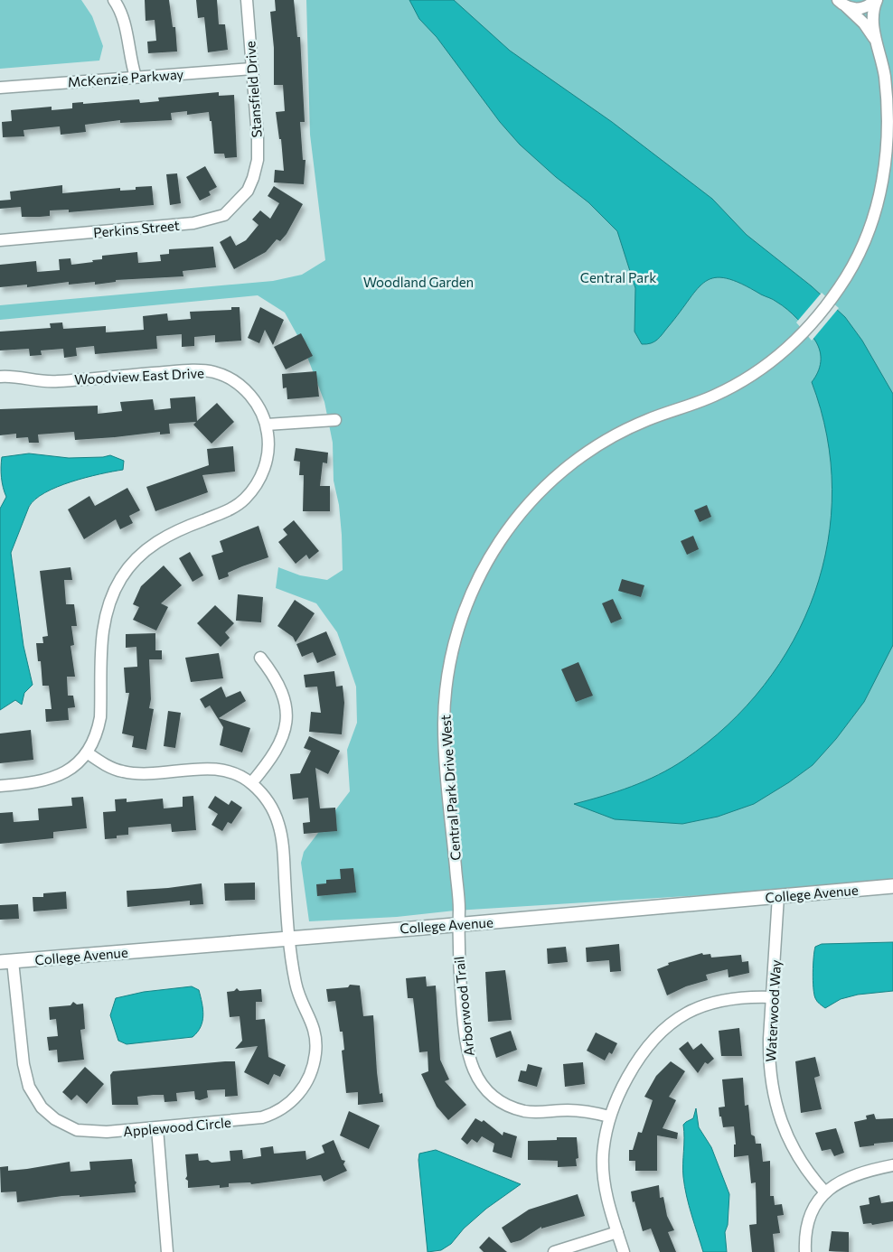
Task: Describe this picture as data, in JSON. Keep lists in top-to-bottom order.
{
  "streets": {
    "main road": ["College Avenue"],
    "street": [
      "McKenzie Parkway",
      "Stansfield Drive",
      "Perkins Street",
      "Woodview East Drive",
      "Central Park Drive West",
      "Arborwood Trail",
      "Waterwood Way",
      "Applewood Circle"
    ]
  },
  "crossings": [
    ["McKenzie Parkway", "Stansfield Drive"],
    ["Stansfield Drive", "Perkins Street"],
    ["Central Park Drive West", "College Avenue"],
    ["Central Park Drive West", "Arborwood Trail"],
    ["College Avenue", "Arborwood Trail"],
    ["College Avenue", "Waterwood Way"],
    ["College Avenue", "Applewood Circle"]
  ],
  "parks": ["Central Park", "Woodland Garden"]
}
